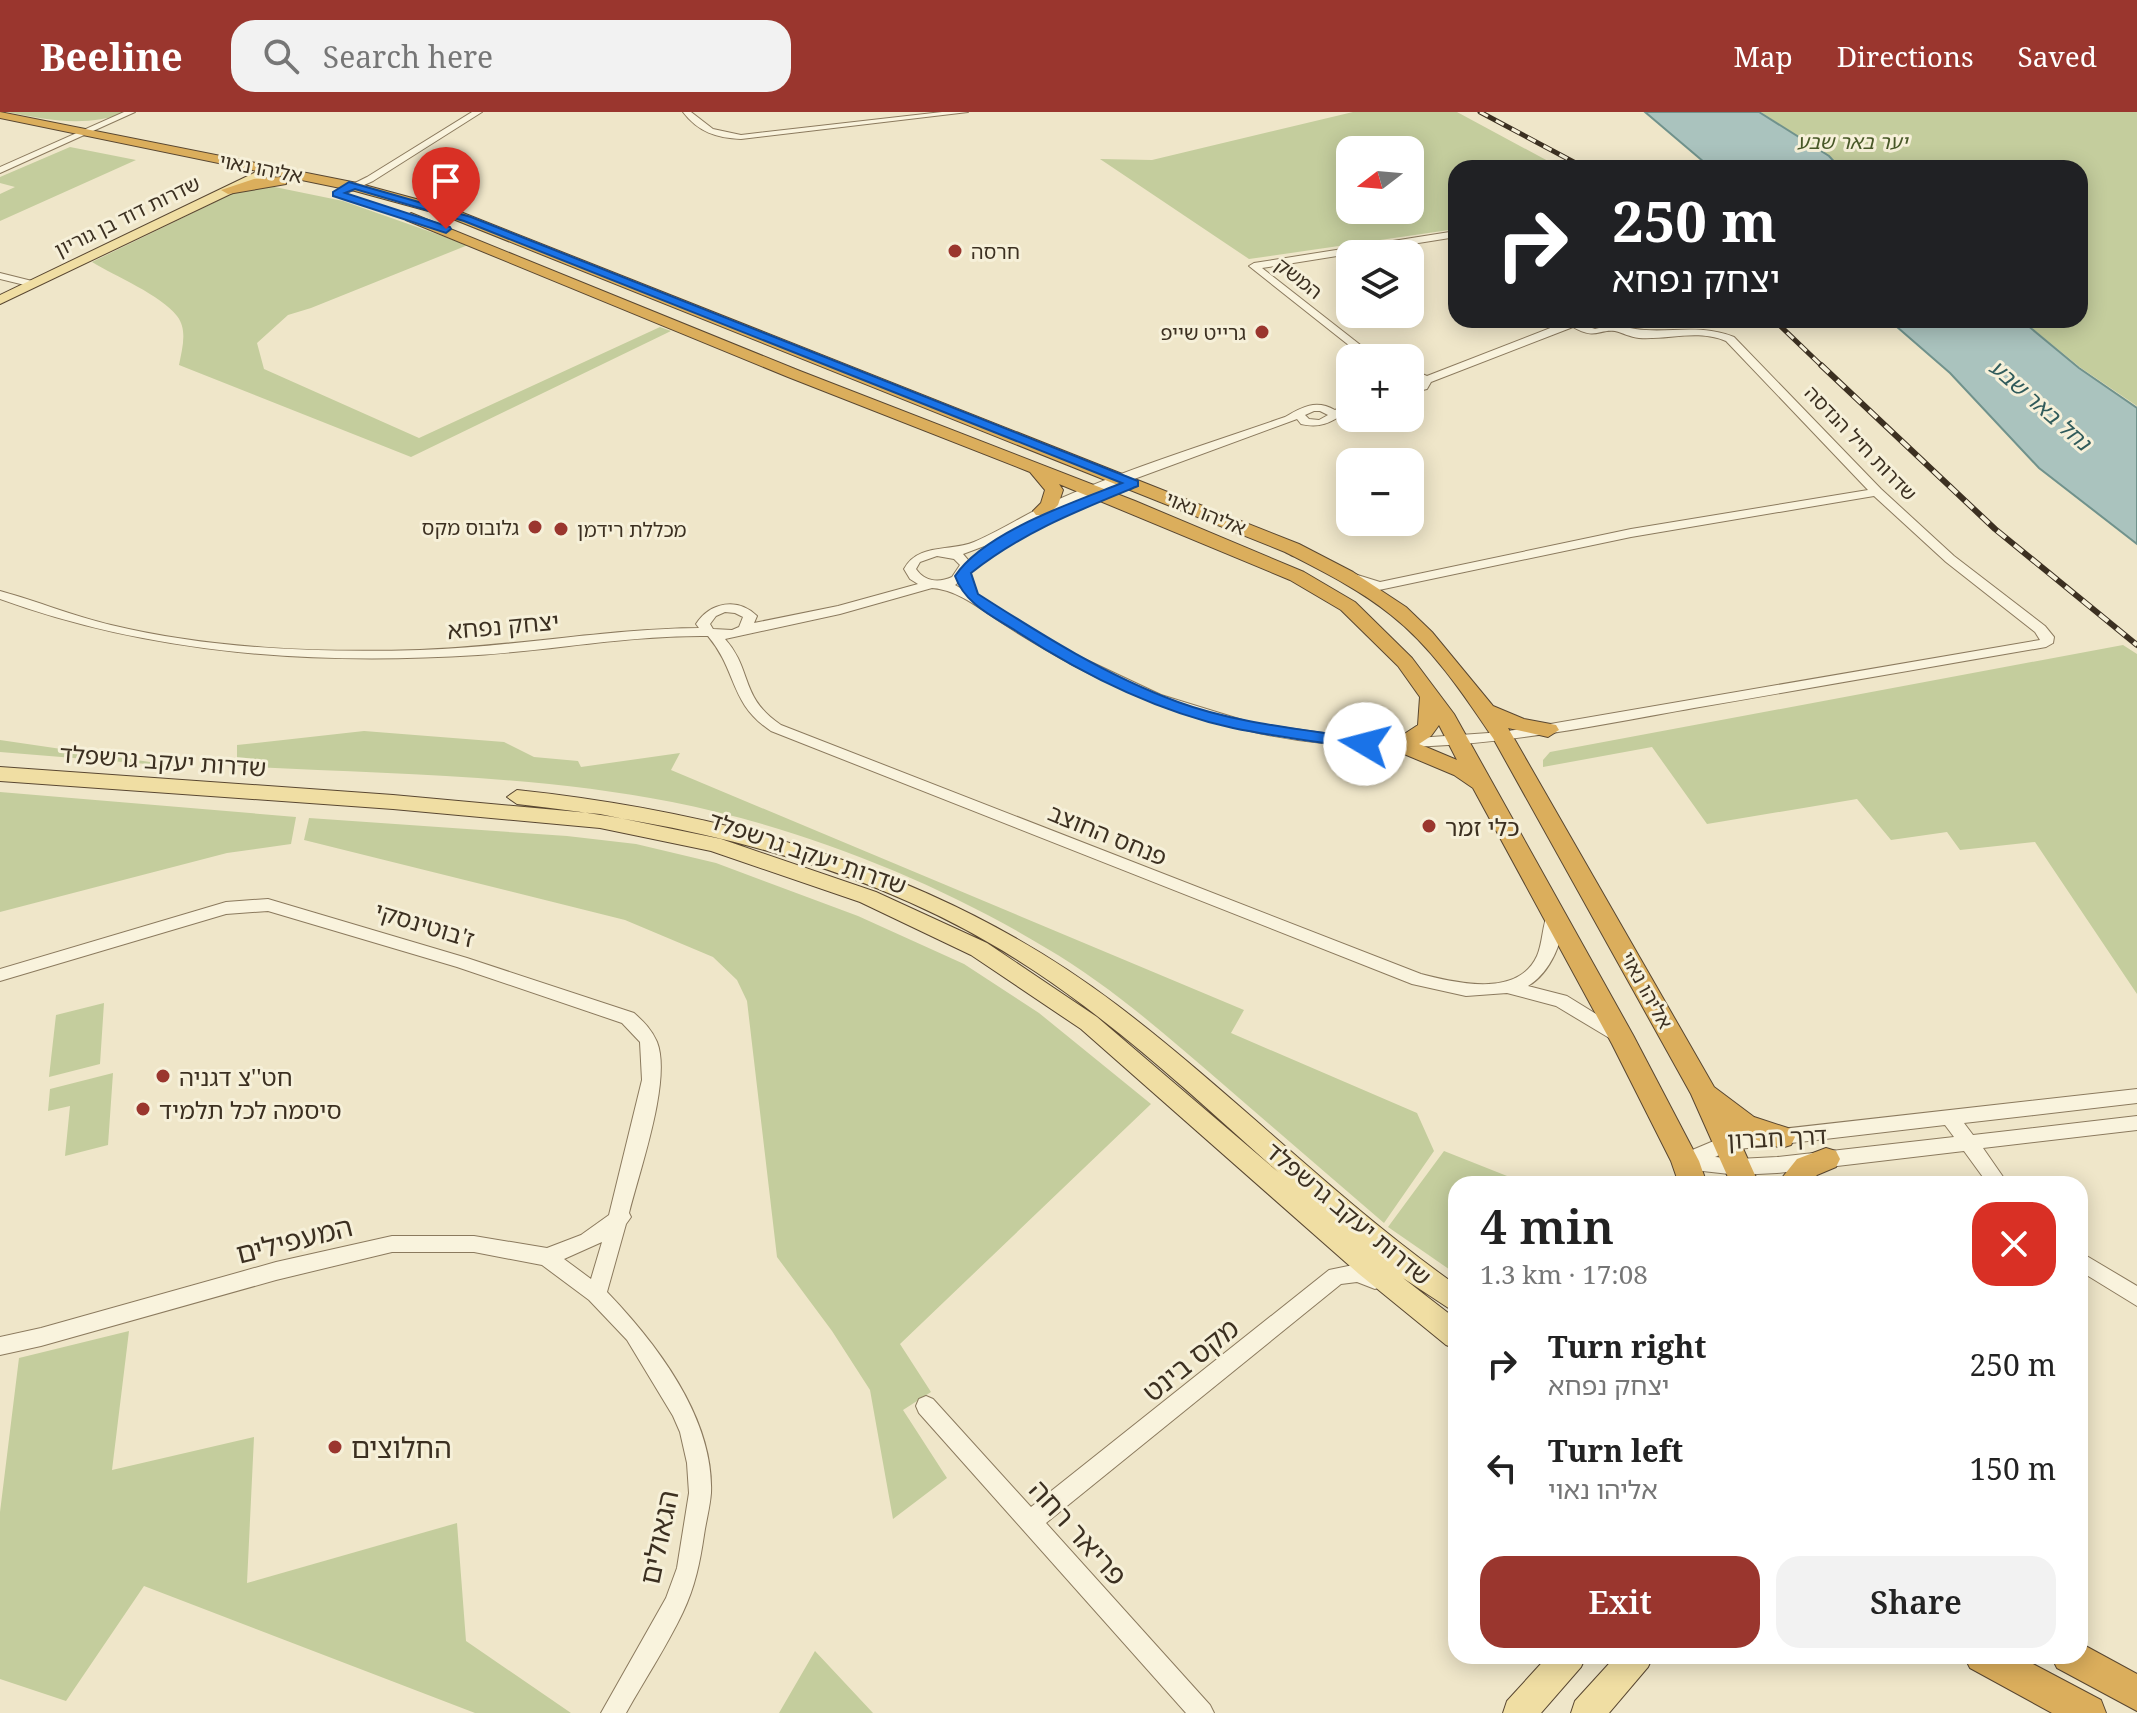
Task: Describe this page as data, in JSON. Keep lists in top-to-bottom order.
{
  "streets": {
    "highway": ["אליהו נאוי"],
    "main road": ["שדרות דוד בן גוריון", "שדרות יעקב גרשפלד"],
    "street": [
      "המשק",
      "שדרות חיל הנדסה",
      "יצחק נפחא",
      "פנחס החוצב",
      "ז'בוטינסקי",
      "דרך חברון",
      "המעפילים",
      "מקס בינט",
      "פריאר רחה",
      "הגאולים"
    ]
  },
  "crossings": [
    ["אליהו נאוי", "שדרות דוד בן גוריון"],
    ["אליהו נאוי", "פנחס החוצב"],
    ["אליהו נאוי", "דרך חברון"],
    ["יצחק נפחא", "פנחס החוצב"],
    ["שדרות יעקב גרשפלד", "מקס בינט"],
    ["ז'בוטינסקי", "המעפילים"],
    ["ז'בוטינסקי", "הגאולים"],
    ["המעפילים", "הגאולים"],
    ["מקס בינט", "פריאר רחה"]
  ],
  "water": ["נחל באר שבע"],
  "parks": ["יער באר שבע"],
  "places": [
    "חרסה",
    "גרייט שייפ",
    "גלובוס מקס",
    "מכללת רידמן",
    "כלי זמר",
    "חט''צ דגניה",
    "סיסמה לכל תלמיד",
    "החלוצים"
  ],
  "north": "left",
  "page": {
    "header": "Beeline",
    "search": "Search here",
    "nav": ["Map", "Directions", "Saved"],
    "map_buttons": ["+", "−"],
    "turn": ["250 m", "יצחק נפחא"],
    "heading": ["4 min", "1.3 km · 17:08"],
    "list": [
      {
        "name": "Turn right",
        "note": "יצחק נפחא",
        "value": "250 m"
      },
      {
        "name": "Turn left",
        "note": "אליהו נאוי",
        "value": "150 m"
      }
    ],
    "buttons": ["Exit", "Share"]
  }
}
